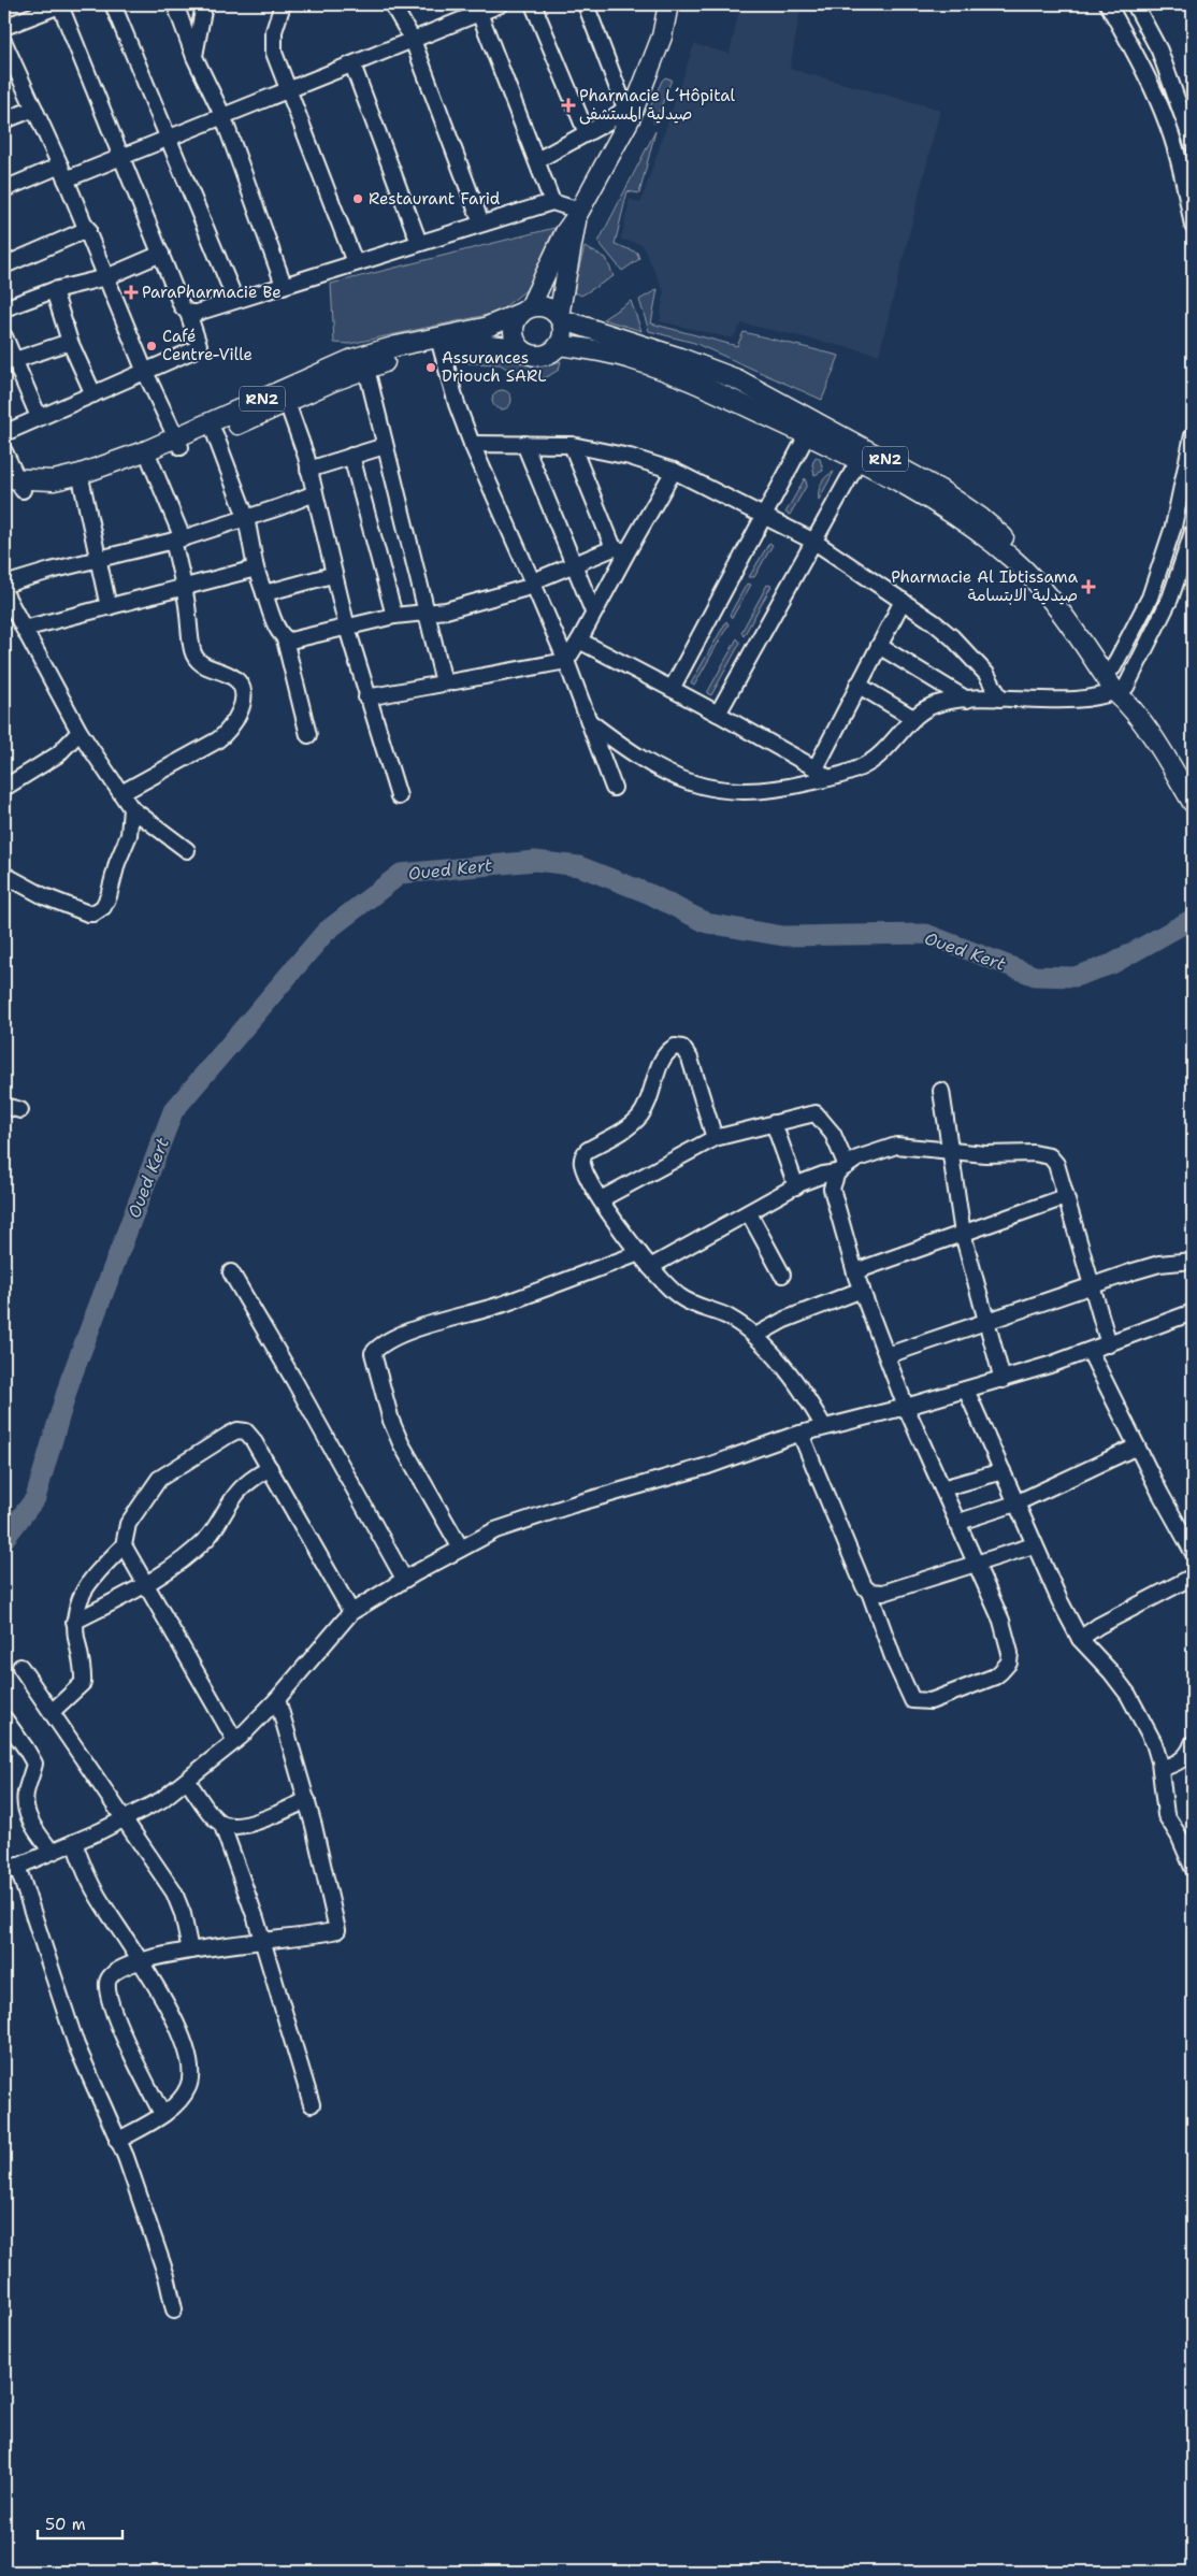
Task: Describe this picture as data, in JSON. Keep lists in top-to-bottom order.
{
  "streets": {
    "main road": ["RN2"]
  },
  "water": ["Oued Kert"],
  "places": {
    "health": ["Pharmacie L´Hôpital صيدلية المستشفى", "ParaPharmacie Be", "Pharmacie Al Ibtissama صيدلية الابتسامة"],
    "other": ["Restaurant Farid", "Café Centre-Ville", "Assurances Driouch SARL"]
  },
  "scale_bar": "50 m"
}
